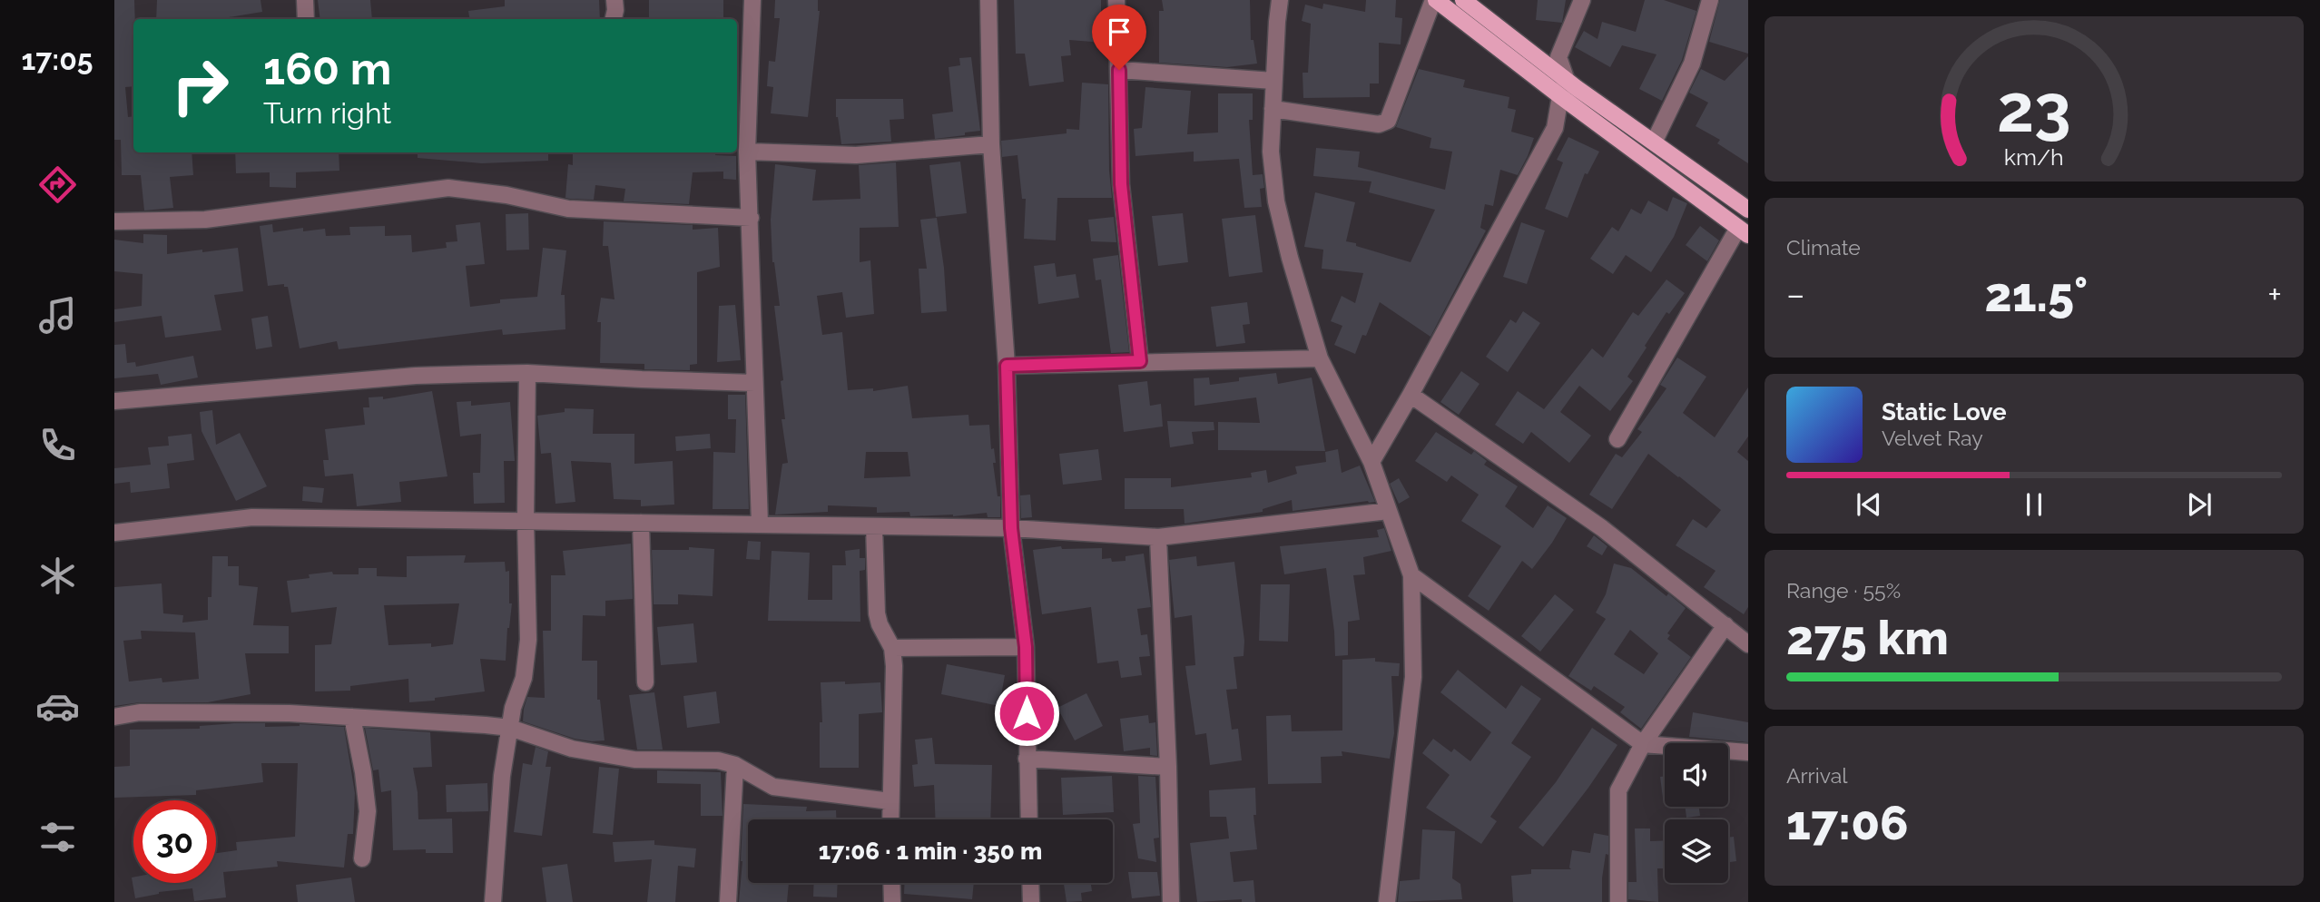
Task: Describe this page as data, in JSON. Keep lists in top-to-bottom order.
{
  "page": {
    "tabs": "17:05",
    "turn": ["160 m", "Turn right"],
    "tile": [
      "Climate",
      ["Range · 55%", "275 km"],
      ["Arrival", "17:06"]
    ],
    "heat": ["−", "21.5°", "+"],
    "song": ["Static Love", "Velvet Ray"],
    "limit": "30",
    "trip": "17:06 · 1 min · 350 m",
    "gauge": ["23", "km/h"]
  }
}
